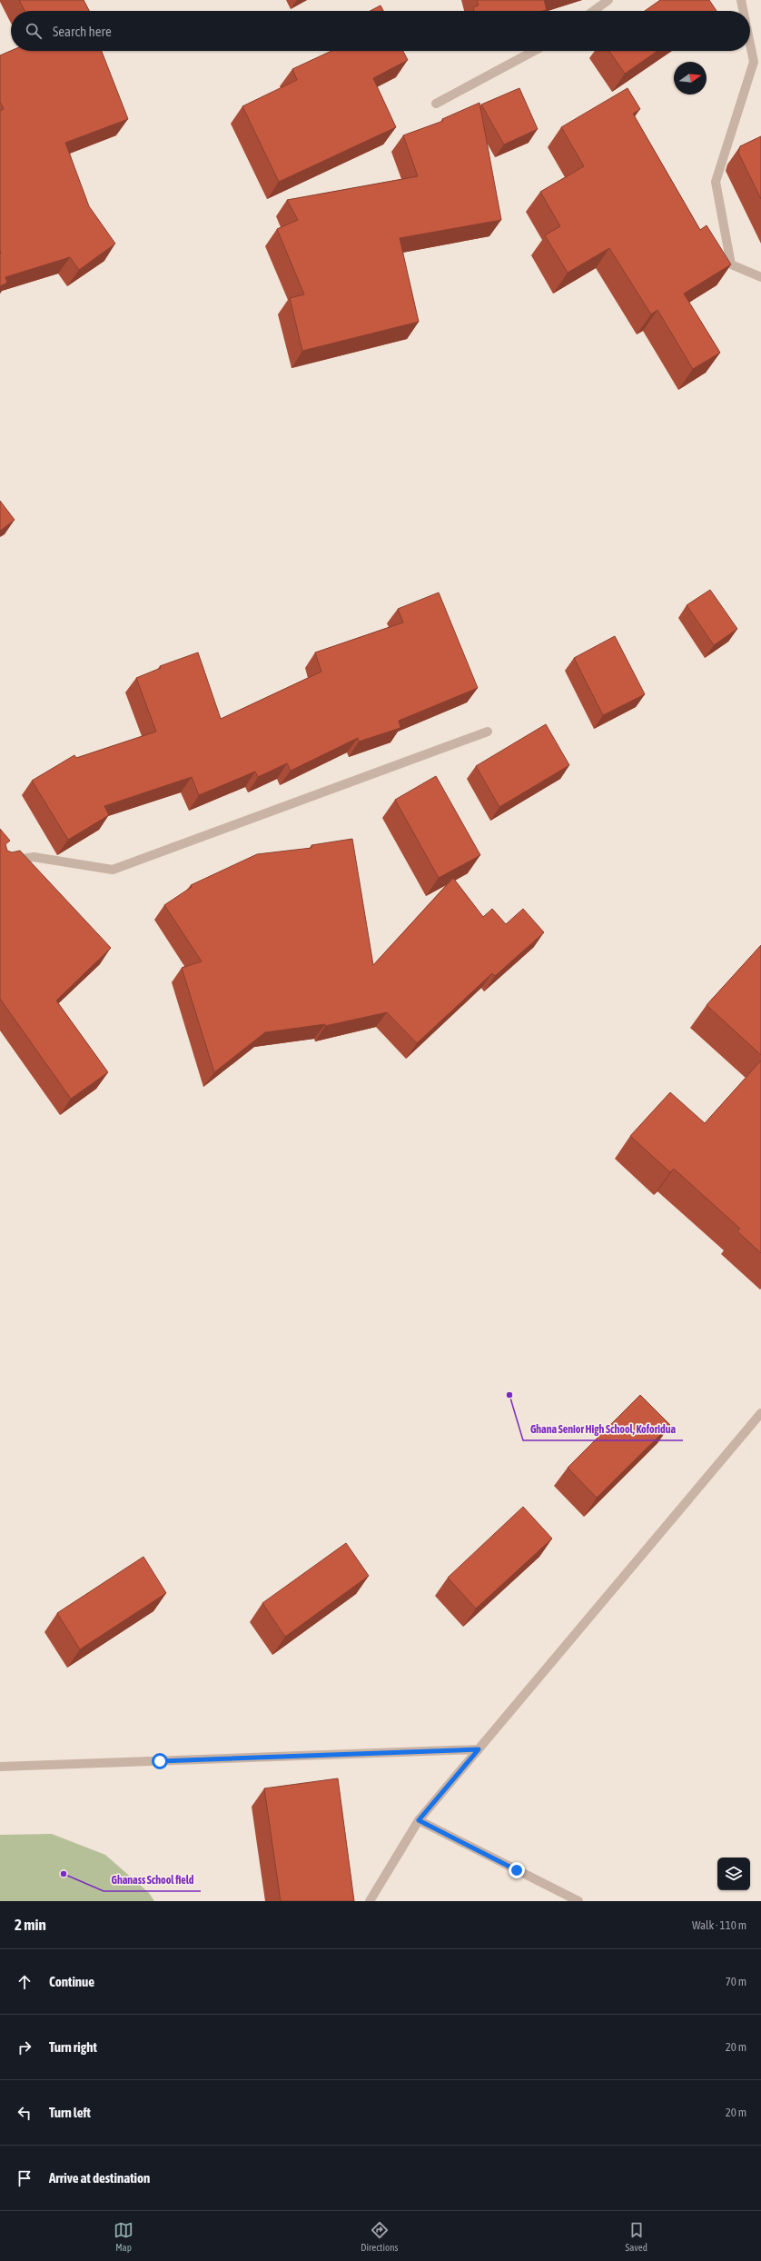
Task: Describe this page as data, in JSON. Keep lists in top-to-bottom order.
{
  "places": ["Ghana Senior High School, Koforidua", "Ghanass School field"],
  "north": "right",
  "page": {
    "search": "Search here",
    "heading": ["2 min", "Walk · 110 m"],
    "list": [
      ["Continue", "70 m"],
      ["Turn right", "20 m"],
      ["Turn left", "20 m"],
      "Arrive at destination"
    ],
    "nav": ["Map", "Directions", "Saved"]
  }
}
